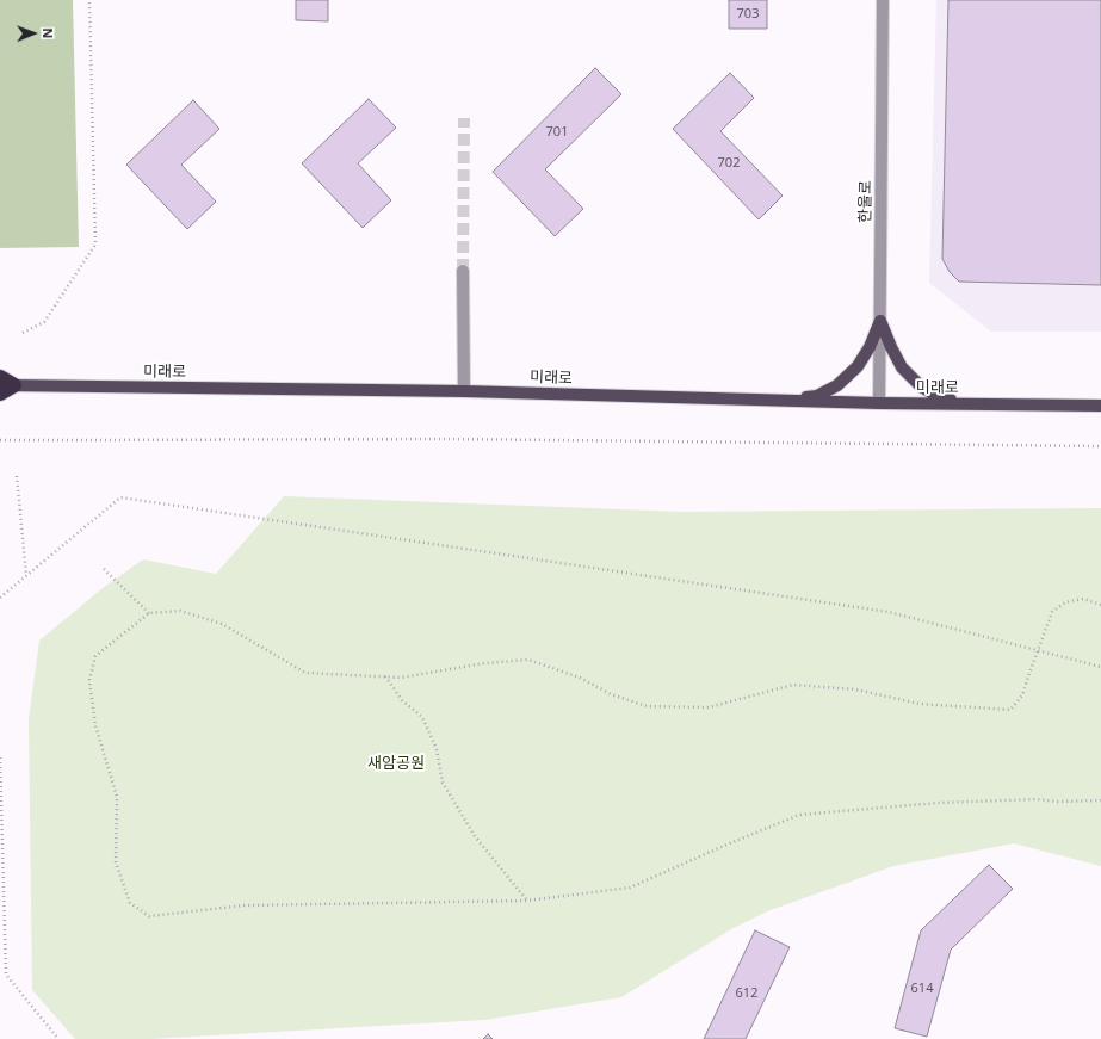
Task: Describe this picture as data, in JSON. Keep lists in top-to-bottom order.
{
  "streets": {
    "main road": ["미래로"],
    "street": ["한울로"]
  },
  "crossings": [
    ["한울로", "미래로"]
  ],
  "parks": ["새암공원"],
  "house_numbers": [
    "703",
    "701",
    "702",
    "614",
    "612"
  ],
  "north": "right"
}
